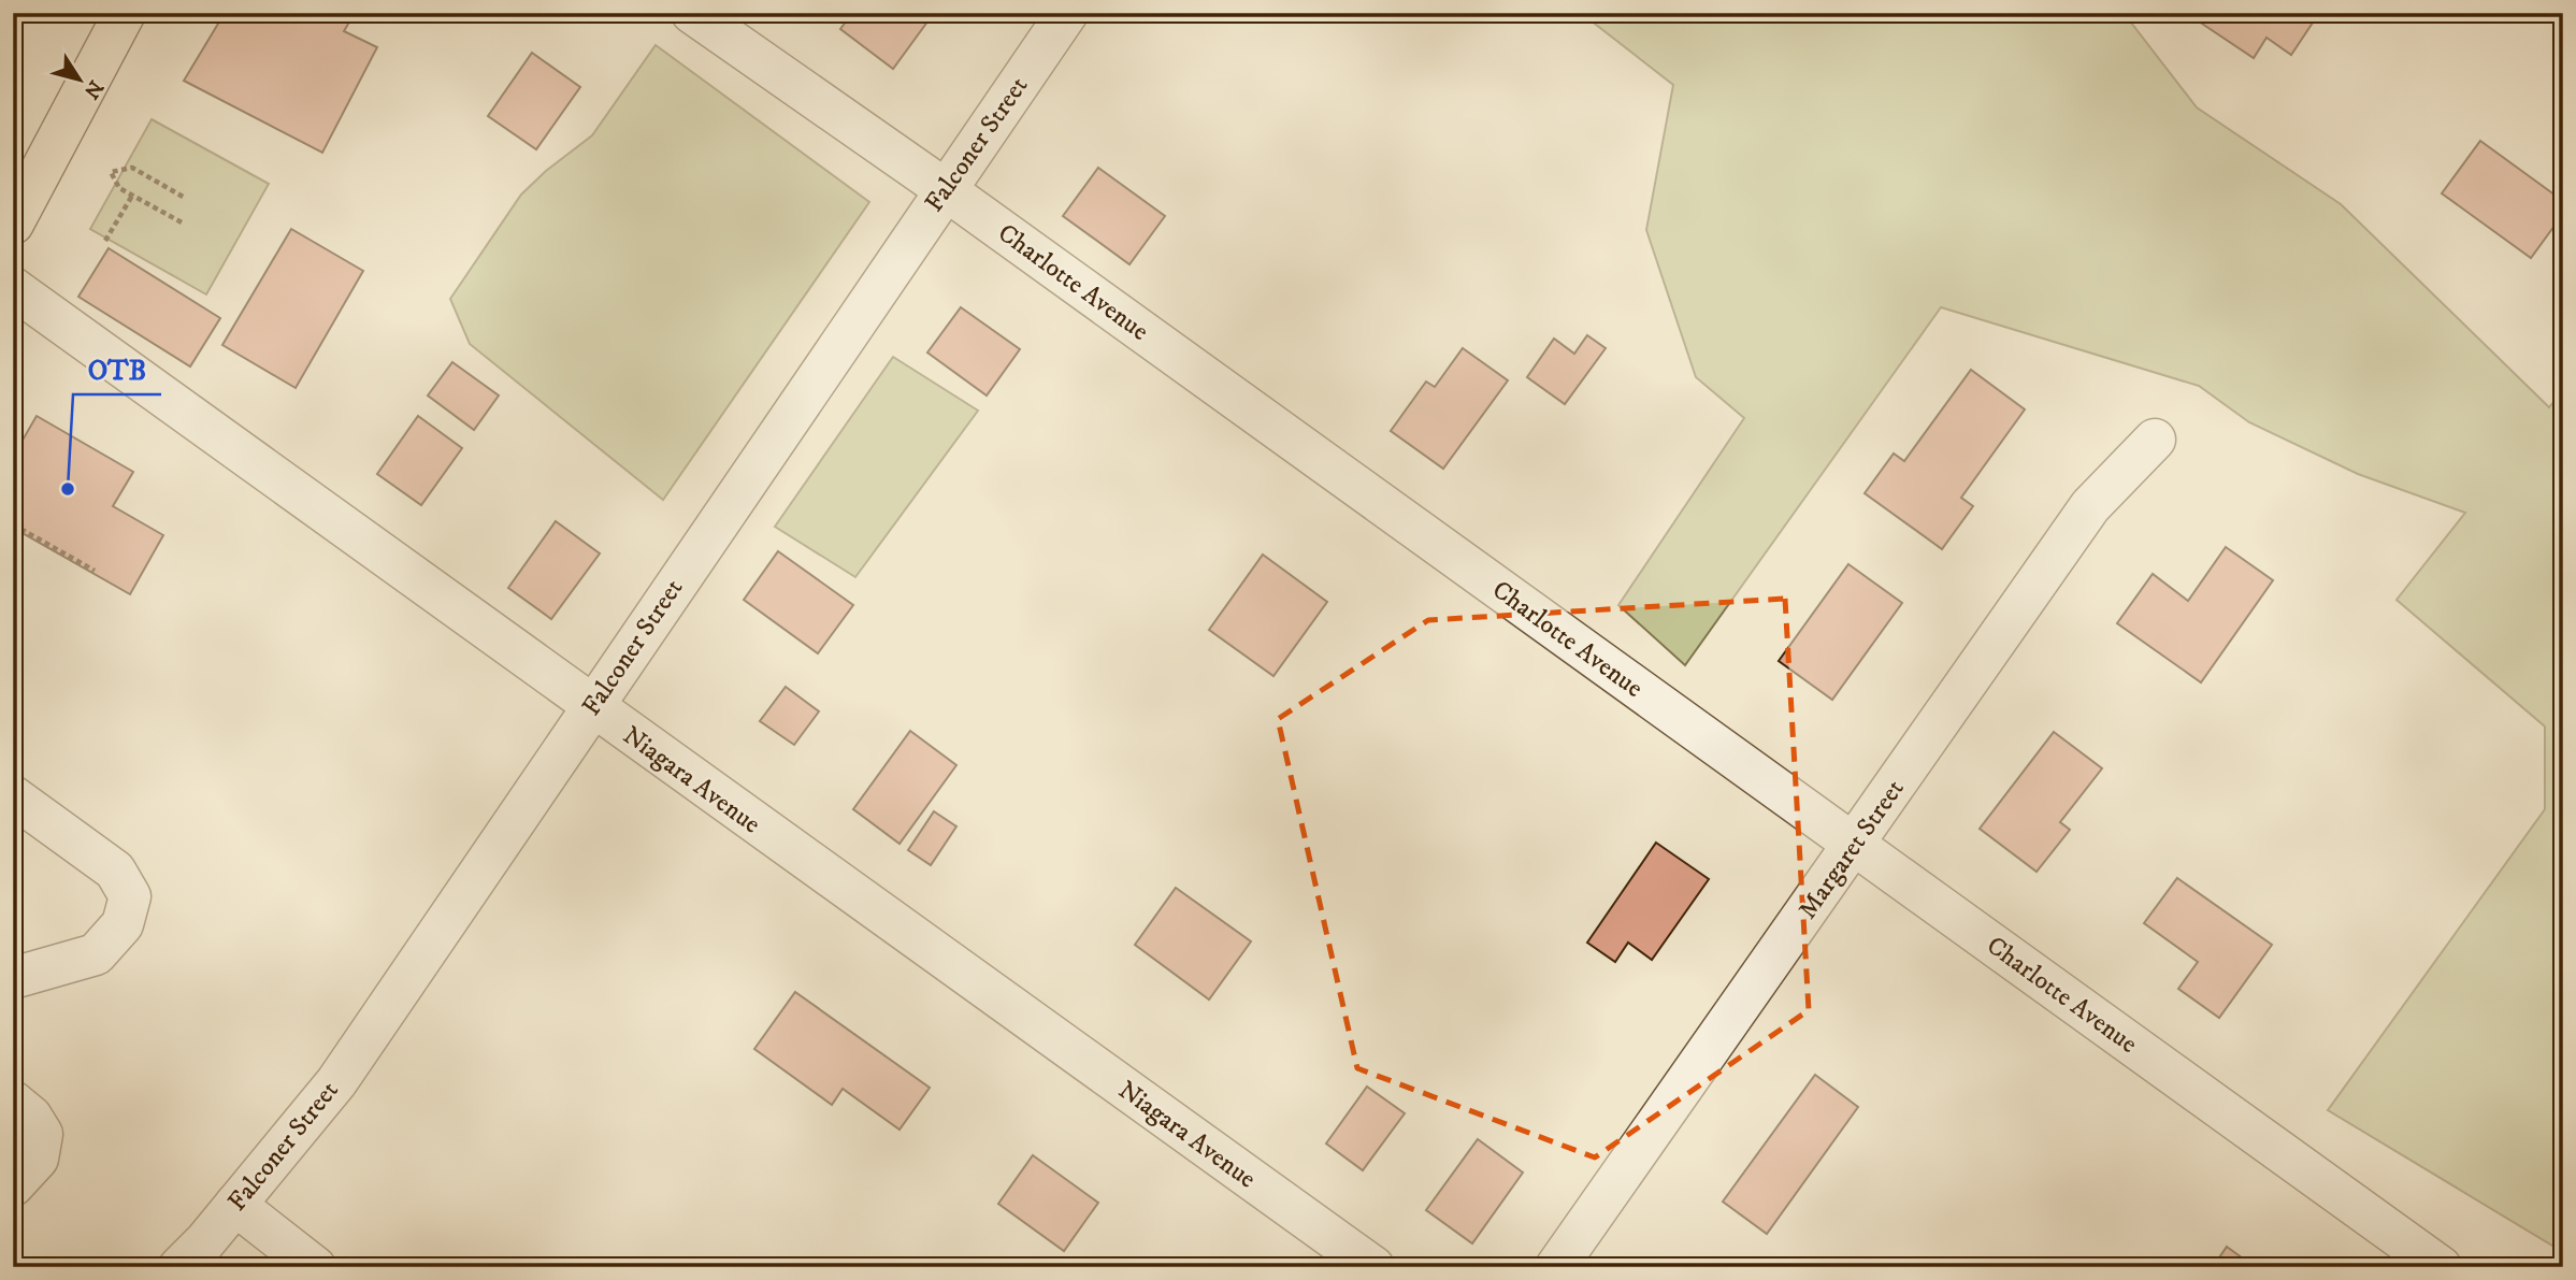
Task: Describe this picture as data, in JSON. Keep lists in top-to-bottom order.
{
  "streets": {
    "street": [
      "Falconer Street",
      "Charlotte Avenue",
      "Niagara Avenue",
      "Margaret Street"
    ]
  },
  "crossings": [
    ["Falconer Street", "Charlotte Avenue"],
    ["Falconer Street", "Niagara Avenue"],
    ["Charlotte Avenue", "Margaret Street"]
  ],
  "places": ["OTB"],
  "north": "bottom right"
}
